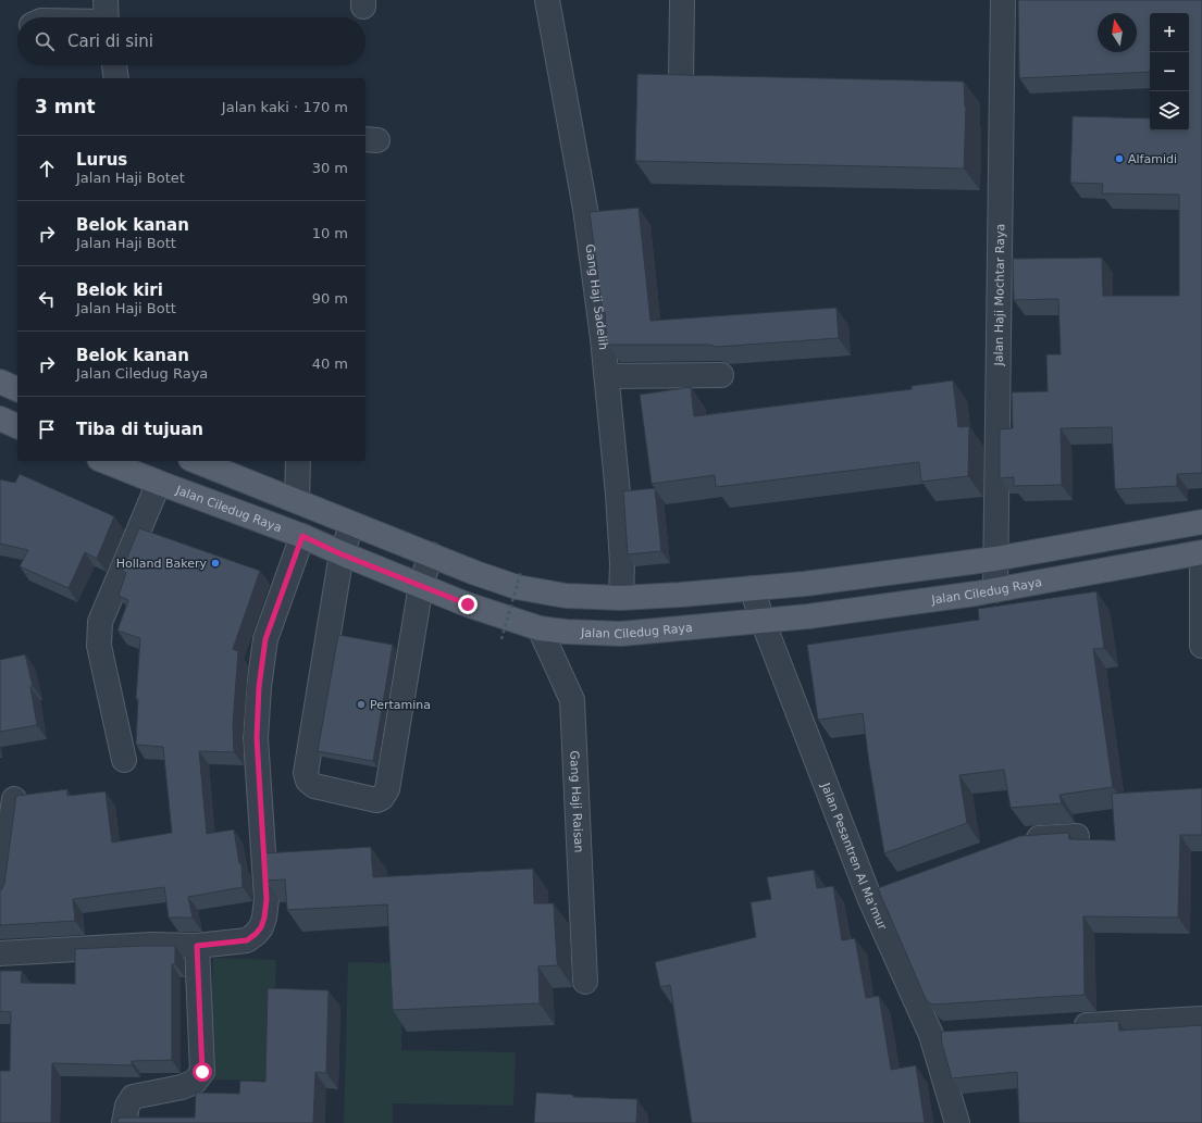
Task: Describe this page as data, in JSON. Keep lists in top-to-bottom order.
{
  "streets": {
    "main road": ["Jalan Ciledug Raya"],
    "street": [
      "Jalan Haji Mochtar Raya",
      "Gang Haji Sadelih",
      "Gang Haji Raisan",
      "Jalan Pesantren Al Ma'mur"
    ]
  },
  "crossings": [
    ["Jalan Haji Mochtar Raya", "Jalan Ciledug Raya"],
    ["Jalan Ciledug Raya", "Gang Haji Raisan"],
    ["Jalan Ciledug Raya", "Jalan Pesantren Al Ma'mur"]
  ],
  "places": ["Alfamidi", "Holland Bakery", "Pertamina"],
  "north": "top",
  "page": {
    "map_buttons": ["+", "−"],
    "search": "Cari di sini",
    "heading": ["3 mnt", "Jalan kaki · 170 m"],
    "list": [
      ["Lurus", "Jalan Haji Botet", "30 m"],
      ["Belok kanan", "Jalan Haji Bott", "10 m"],
      ["Belok kiri", "Jalan Haji Bott", "90 m"],
      ["Belok kanan", "Jalan Ciledug Raya", "40 m"],
      "Tiba di tujuan"
    ]
  }
}
